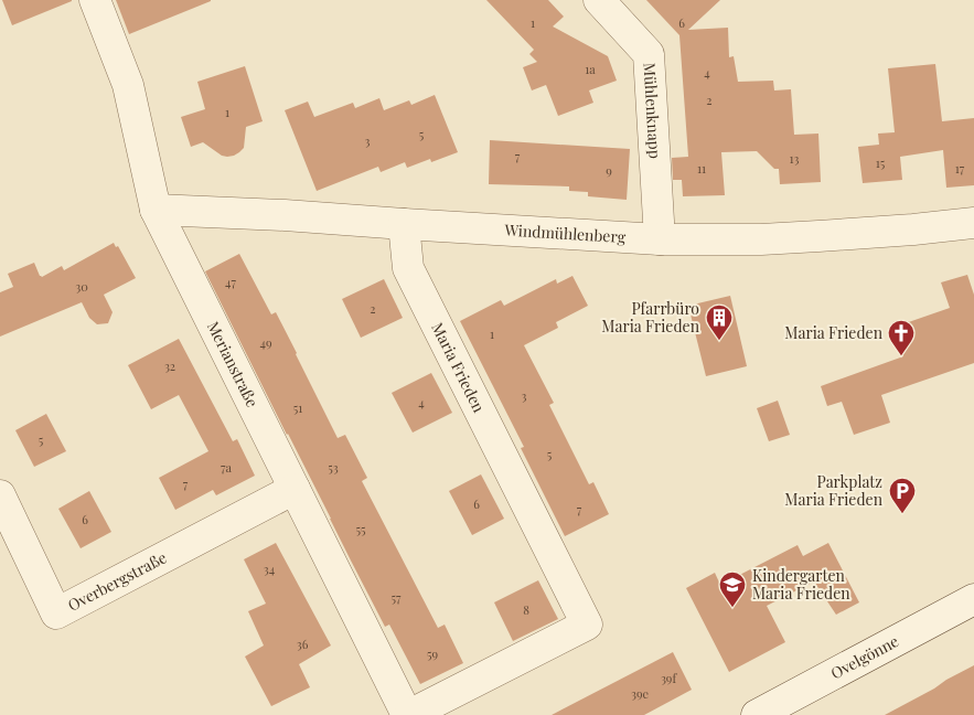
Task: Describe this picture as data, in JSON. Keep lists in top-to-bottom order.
{
  "streets": {
    "street": [
      "Mühlenknapp",
      "Windmühlenberg",
      "Merianstraße",
      "Maria Frieden",
      "Overbergstraße",
      "Ovelgönne"
    ]
  },
  "crossings": [
    ["Mühlenknapp", "Windmühlenberg"],
    ["Windmühlenberg", "Merianstraße"],
    ["Windmühlenberg", "Maria Frieden"],
    ["Merianstraße", "Maria Frieden"],
    ["Merianstraße", "Overbergstraße"]
  ],
  "places": {
    "building": ["Pfarrbüro Maria Frieden"],
    "church": ["Maria Frieden"],
    "parking": ["Parkplatz Maria Frieden"],
    "school or university": ["Kindergarten Maria Frieden"]
  },
  "house_numbers": [
    "1",
    "6",
    "1a",
    "4",
    "2",
    "1",
    "5",
    "3",
    "7",
    "13",
    "15",
    "11",
    "17",
    "9",
    "47",
    "30",
    "2",
    "1",
    "49",
    "32",
    "3",
    "4",
    "51",
    "5",
    "5",
    "7a",
    "53",
    "7",
    "6",
    "7",
    "6",
    "55",
    "34",
    "57",
    "8",
    "36",
    "59",
    "39f",
    "39e"
  ]
}
